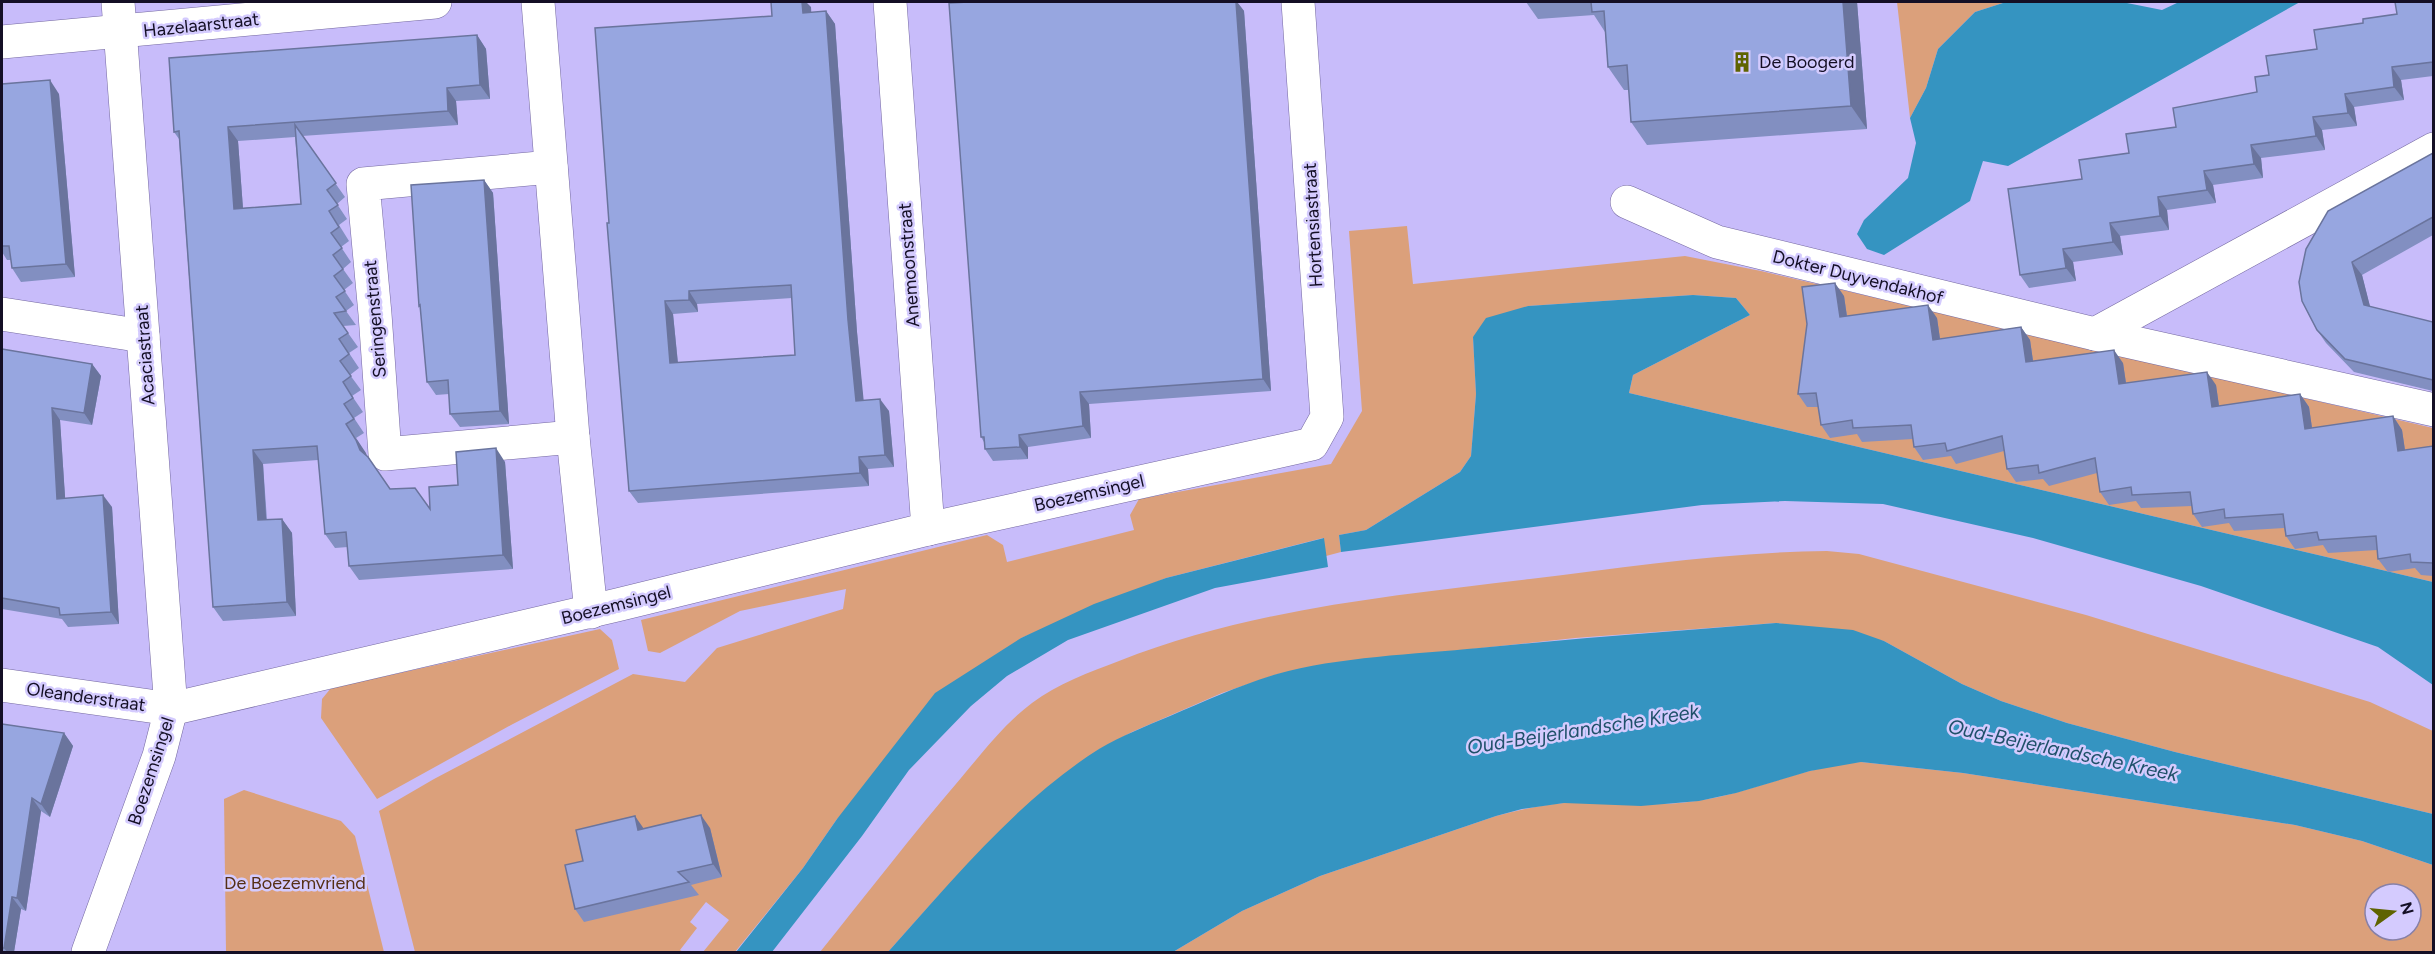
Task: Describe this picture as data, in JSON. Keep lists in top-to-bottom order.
{
  "streets": {
    "street": [
      "Hazelaarstraat",
      "Hortensiastraat",
      "Anemoonstraat",
      "Dokter Duyvendakhof",
      "Seringenstraat",
      "Acaciastraat",
      "Boezemsingel",
      "Oleanderstraat"
    ]
  },
  "crossings": [
    ["Hazelaarstraat", "Acaciastraat"],
    ["Hortensiastraat", "Boezemsingel"],
    ["Anemoonstraat", "Boezemsingel"],
    ["Acaciastraat", "Boezemsingel"],
    ["Acaciastraat", "Oleanderstraat"],
    ["Boezemsingel", "Oleanderstraat"]
  ],
  "water": ["Oud-Beijerlandsche Kreek"],
  "parks": ["De Boezemvriend"],
  "places": {
    "building": ["De Boogerd"]
  },
  "north": "right"
}
